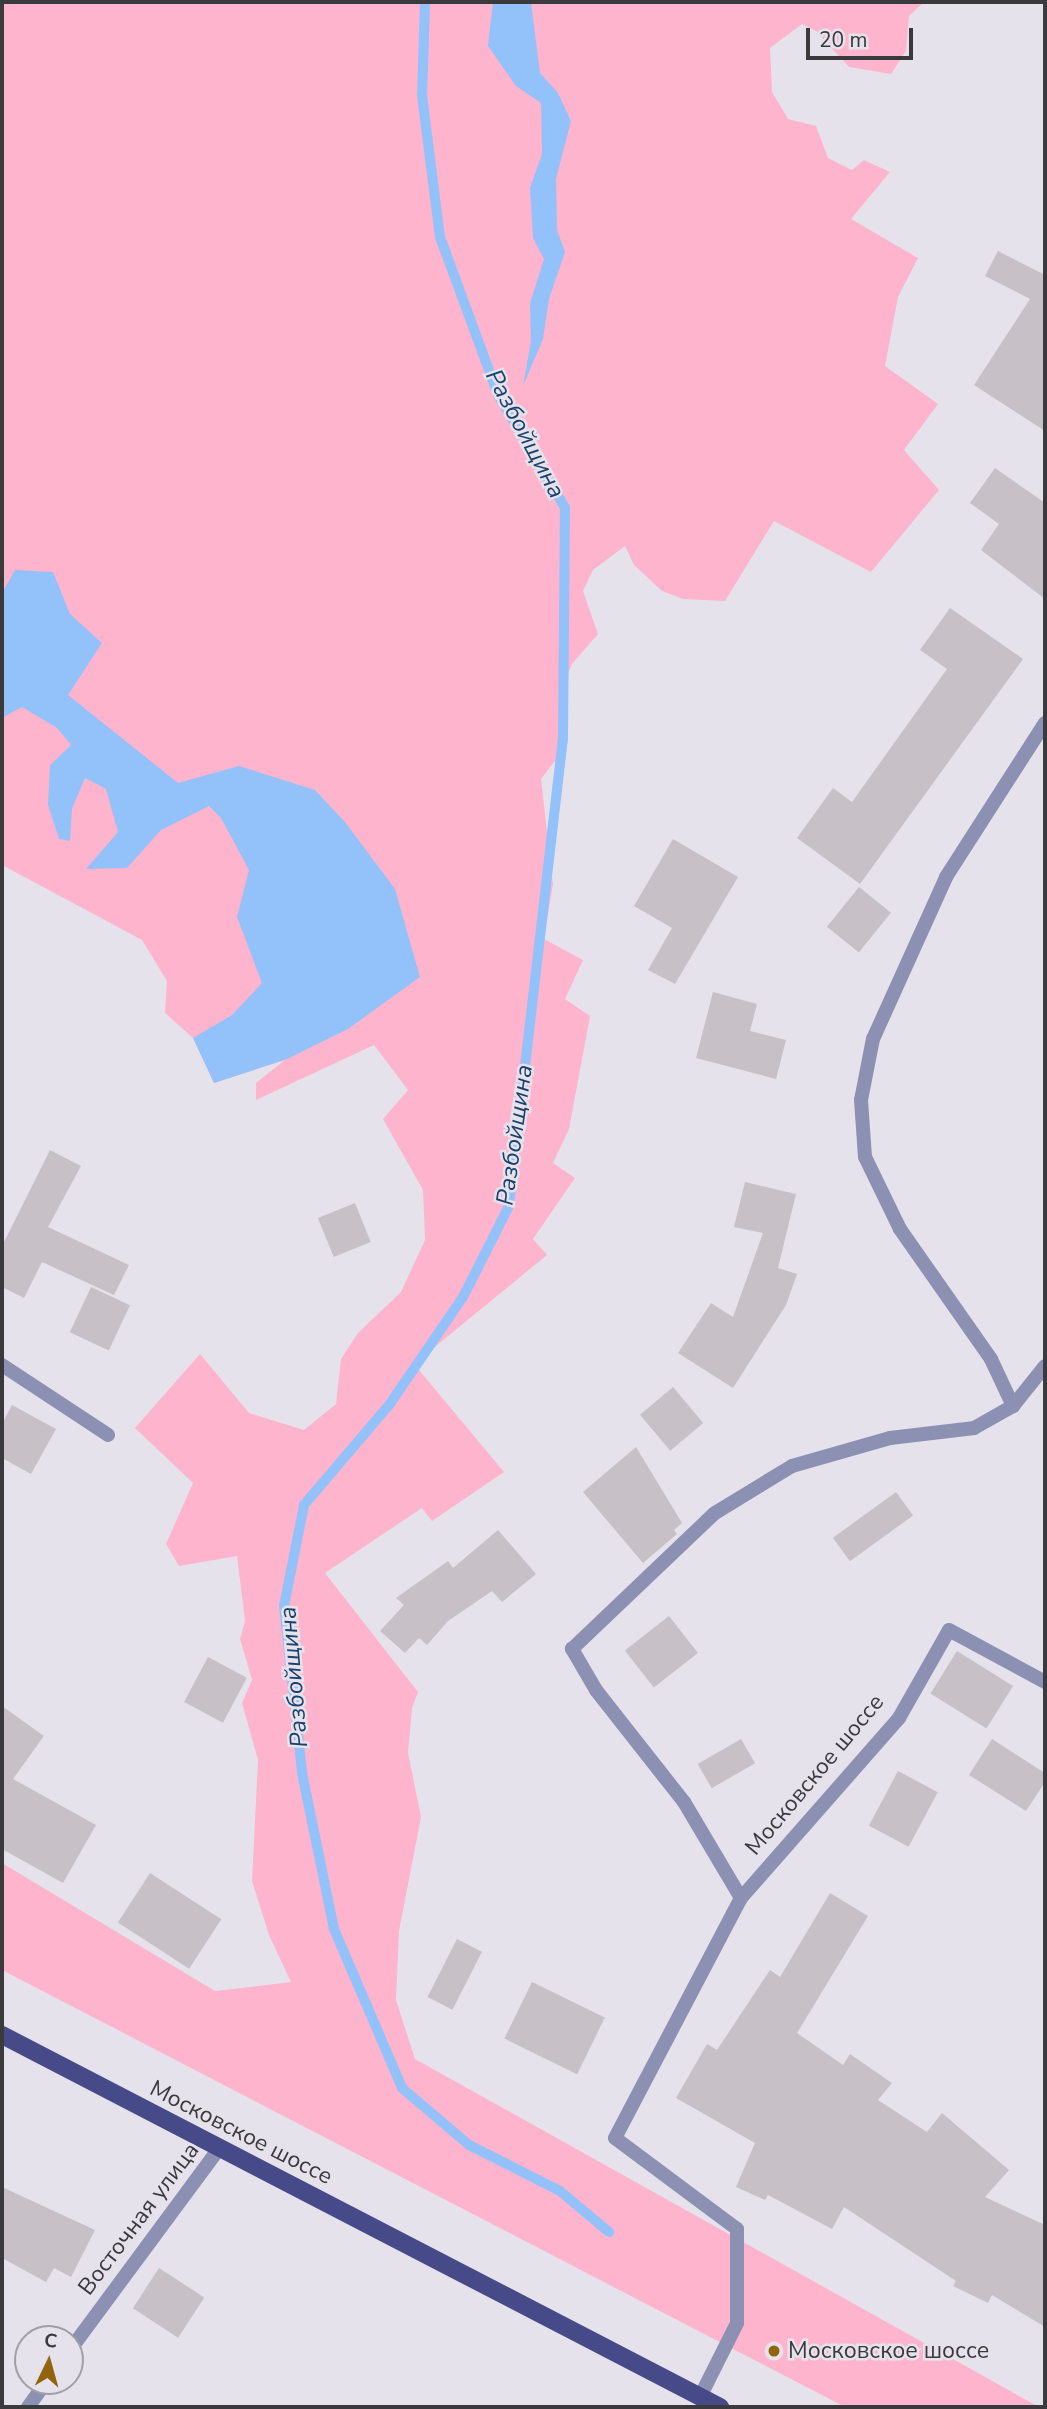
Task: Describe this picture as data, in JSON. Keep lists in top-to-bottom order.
{
  "streets": {
    "main road": ["Московское шоссе"],
    "street": ["Восточная улица"]
  },
  "crossings": [
    ["Московское шоссе", "Восточная улица"]
  ],
  "water": ["Разбойщина"],
  "places": ["Московское шоссе"],
  "scale_bar": "20 m",
  "north": "top"
}
